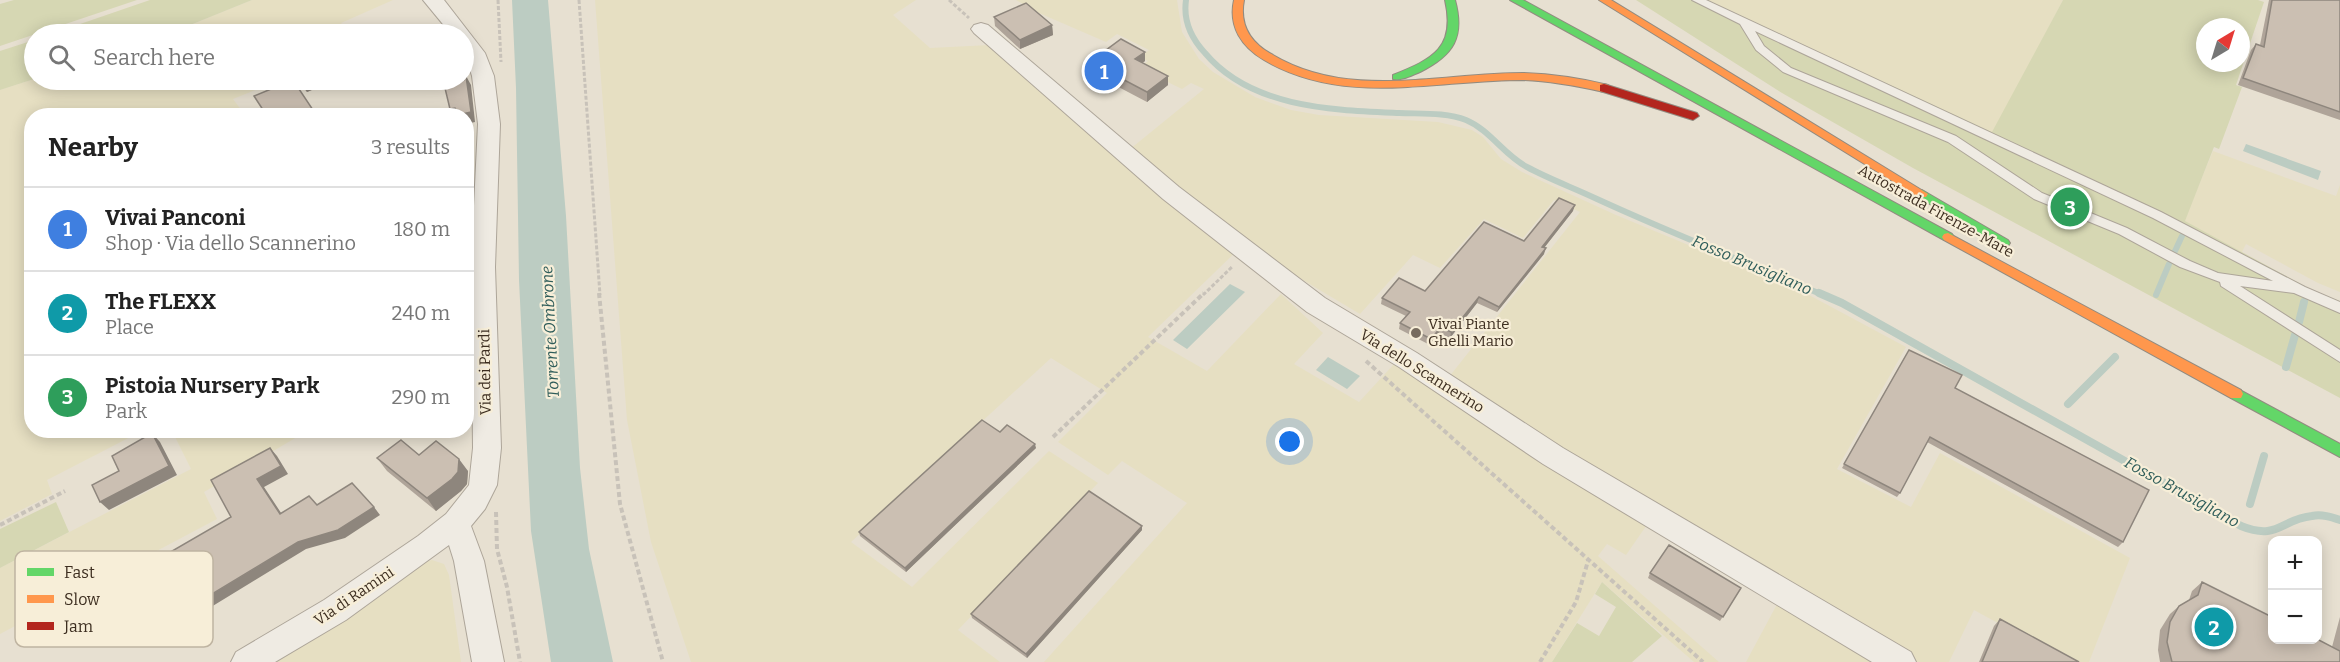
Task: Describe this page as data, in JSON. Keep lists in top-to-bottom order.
{
  "streets": {
    "highway": ["Autostrada Firenze-Mare"],
    "street": ["Via dello Scannerino", "Via dei Pardi", "Via di Ramini"]
  },
  "crossings": [
    ["Via dei Pardi", "Via di Ramini"]
  ],
  "water": ["Fosso Brusigliano", "Torrente Ombrone"],
  "places": ["Vivai Piante Ghelli Mario"],
  "legend": ["Fast", "Slow", "Jam"],
  "north": "top right",
  "page": {
    "search": "Search here",
    "pins": ["1", "3", "2"],
    "heading": ["Nearby", "3 results"],
    "list": [
      {
        "mark": "1",
        "name": "Vivai Panconi",
        "note": "Shop · Via dello Scannerino",
        "value": "180 m"
      },
      {
        "mark": "2",
        "name": "The FLEXX",
        "note": "Place",
        "value": "240 m"
      },
      {
        "mark": "3",
        "name": "Pistoia Nursery Park",
        "note": "Park",
        "value": "290 m"
      }
    ],
    "map_buttons": ["+", "−"]
  }
}
